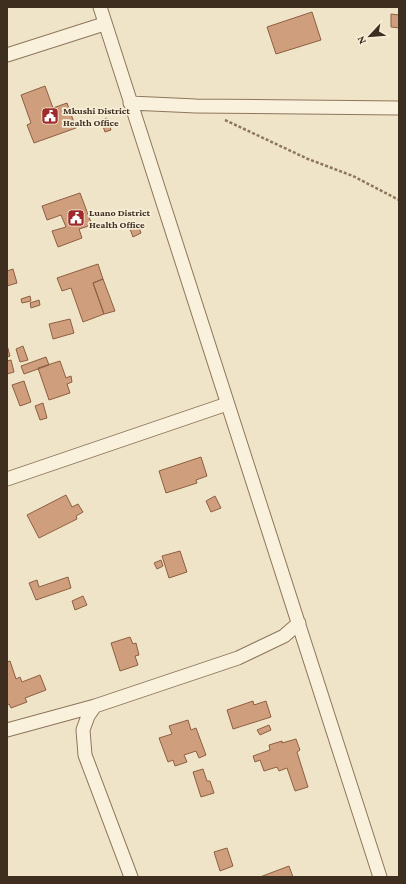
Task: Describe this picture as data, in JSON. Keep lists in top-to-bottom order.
{
  "places": {
    "public building": ["Mkushi District Health Office", "Luano District Health Office"]
  },
  "north": "bottom left"
}
